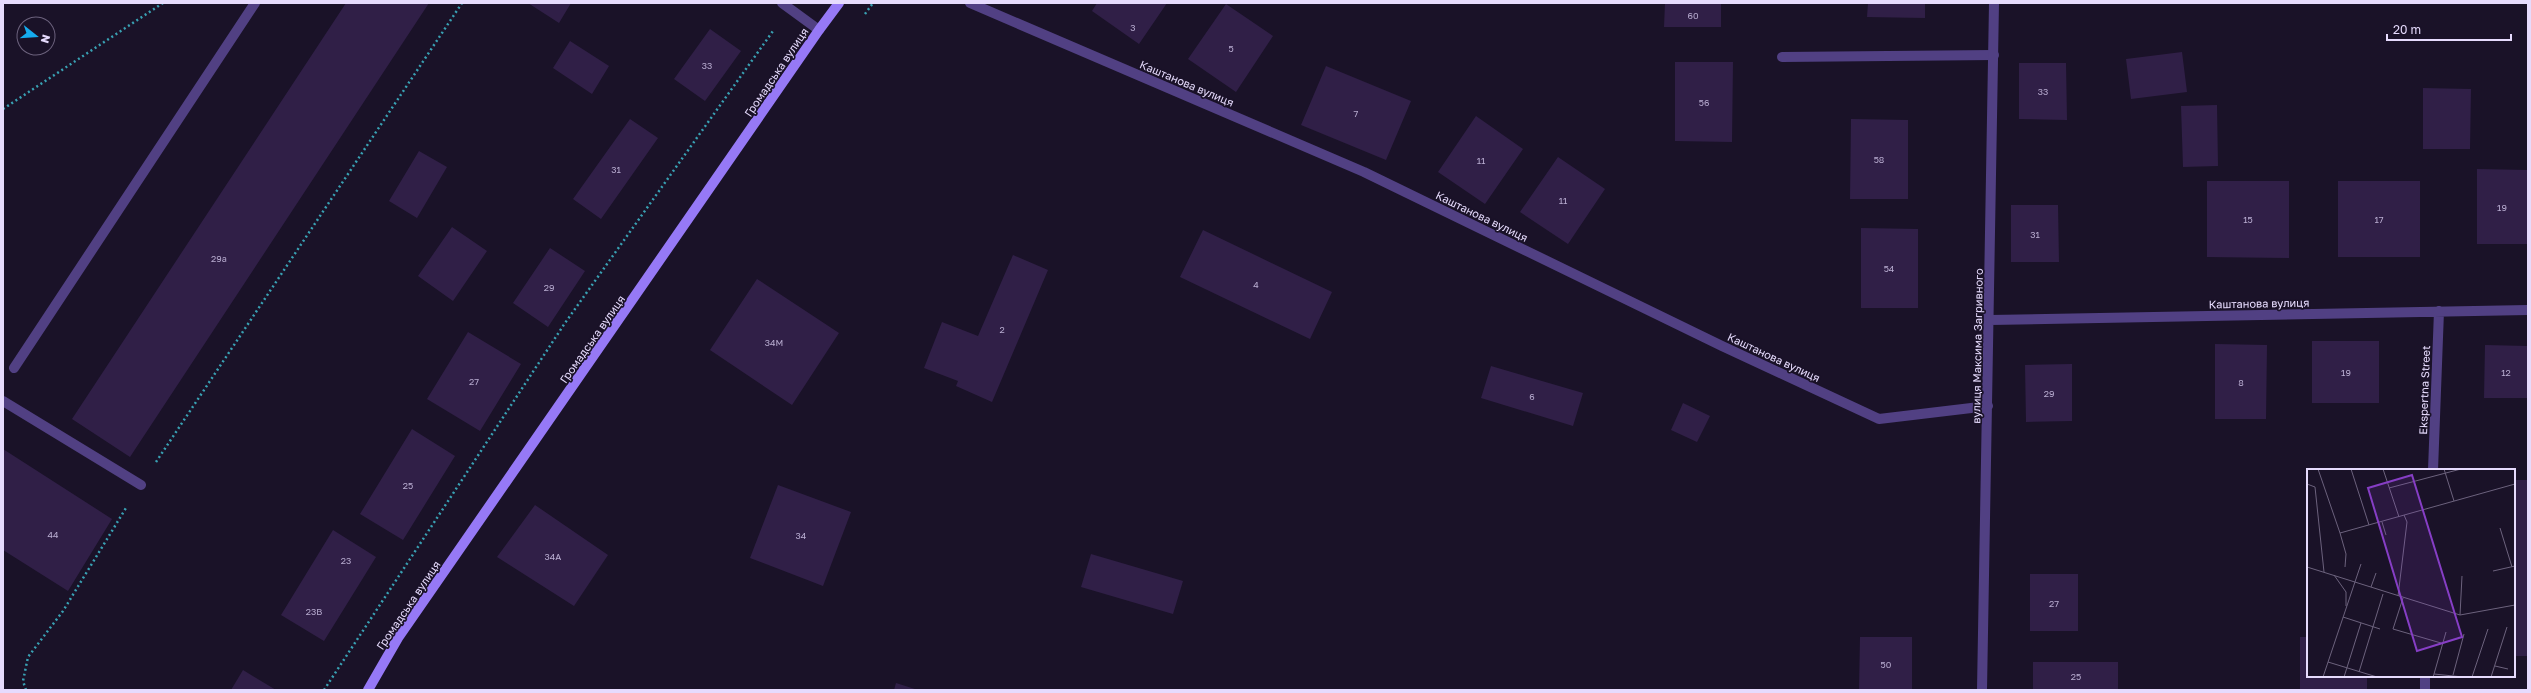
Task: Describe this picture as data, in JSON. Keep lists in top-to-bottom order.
{
  "streets": {
    "street": [
      "Громадська вулиця",
      "Каштанова вулиця",
      "вулиця Максима Загривного",
      "Ekspertna Street"
    ]
  },
  "crossings": [
    ["Каштанова вулиця", "вулиця Максима Загривного"],
    ["Каштанова вулиця", "Ekspertna Street"]
  ],
  "house_numbers": [
    "60",
    "3",
    "5",
    "33",
    "33",
    "56",
    "7",
    "58",
    "11",
    "31",
    "11",
    "19",
    "15",
    "17",
    "31",
    "29а",
    "54",
    "4",
    "29",
    "2",
    "34М",
    "19",
    "12",
    "27",
    "8",
    "29",
    "6",
    "25",
    "44",
    "34",
    "34А",
    "23",
    "27",
    "23В",
    "50",
    "25"
  ],
  "scale_bar": "20 m",
  "north": "right"
}
